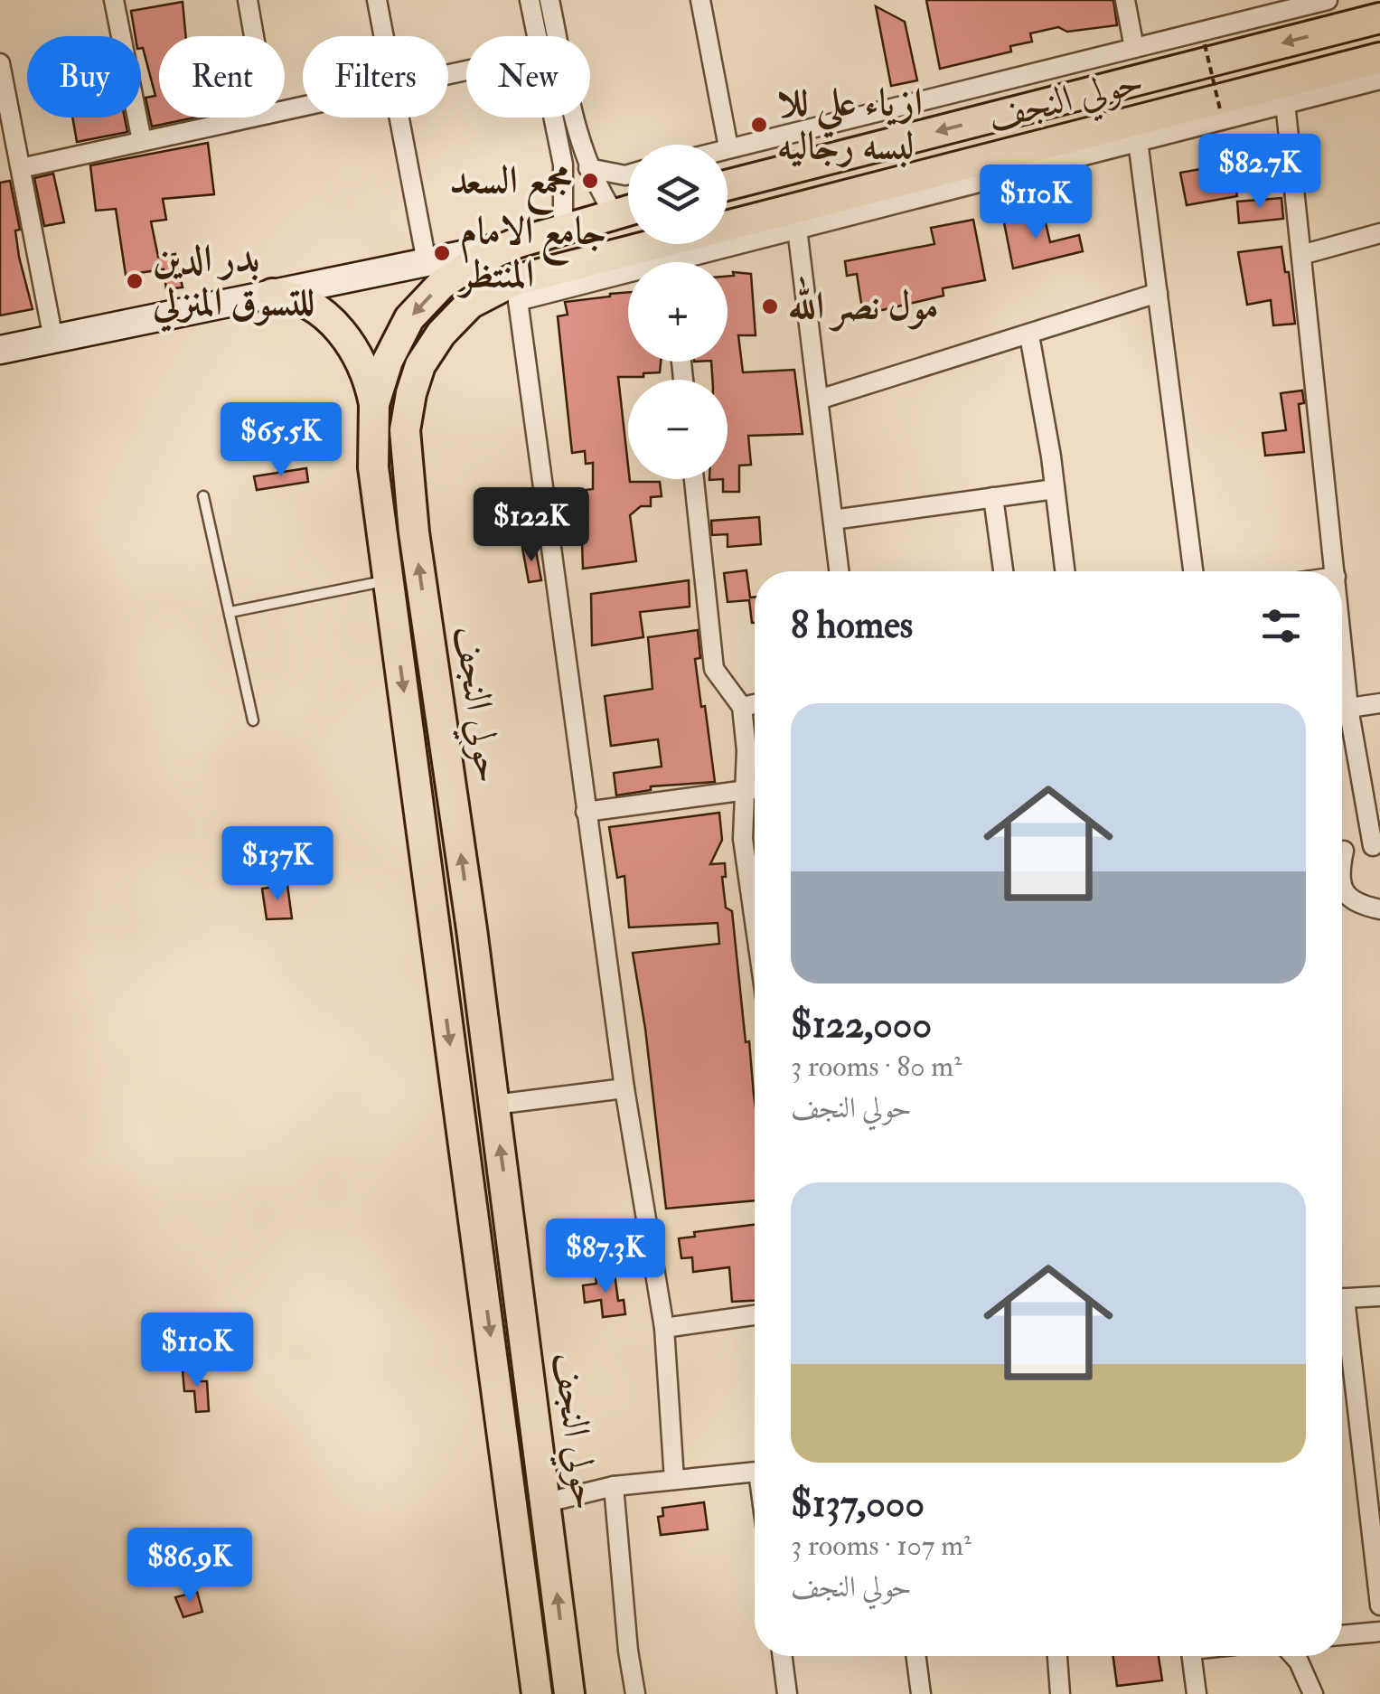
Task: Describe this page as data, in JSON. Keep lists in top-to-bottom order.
{
  "streets": {
    "main road": ["حولي النجف"]
  },
  "places": [
    "ازياء علي للا لبسه رجاليه",
    "مجمع السعد",
    "جامع الامام المنتظر",
    "بدر الدين للتسوق المنزلي",
    "مول نصر الله"
  ],
  "page": {
    "chip": [
      "Buy",
      "Rent",
      "Filters",
      "New"
    ],
    "price": [
      "$82.7K",
      "$110K",
      "$65.5K",
      "$122K",
      "$137K",
      "$87.3K",
      "$110K",
      "$86.9K"
    ],
    "map_buttons": ["+", "−"],
    "heading": "8 homes",
    "list": [
      {
        "name": "$122,000",
        "note": "3 rooms · 80 m² · حولي النجف"
      },
      {
        "name": "$137,000",
        "note": "3 rooms · 107 m² · حولي النجف"
      }
    ]
  }
}
